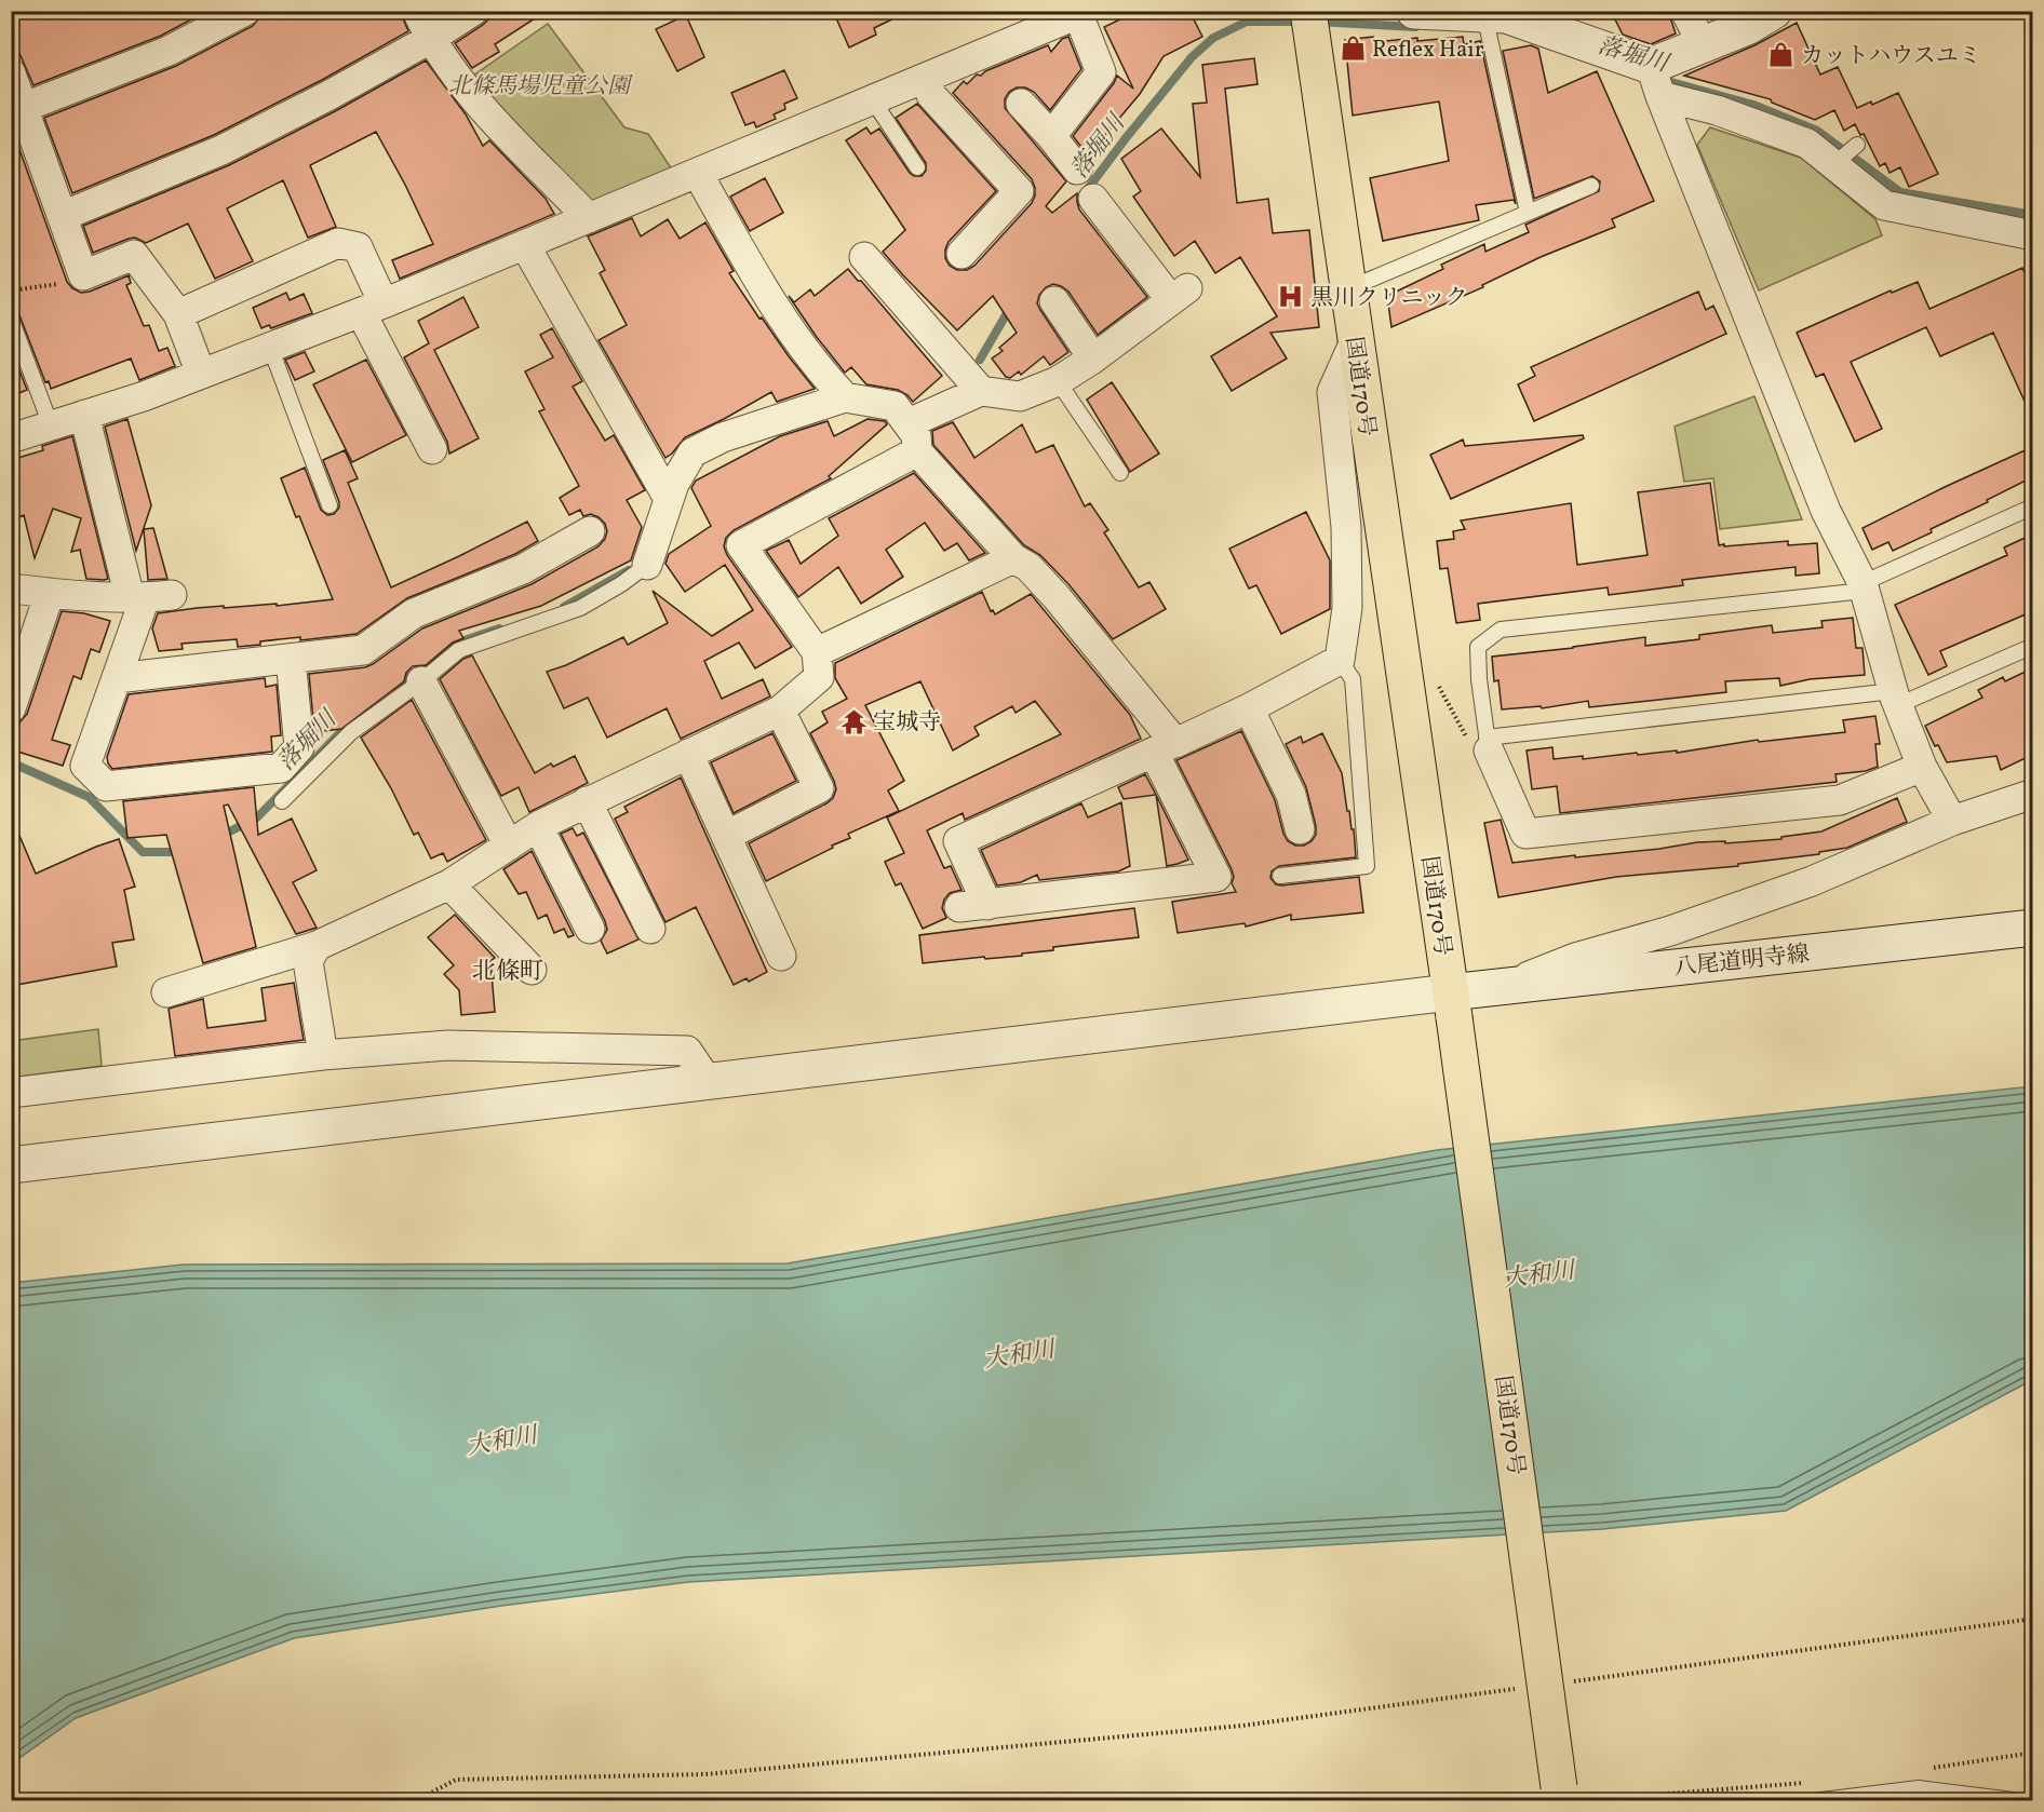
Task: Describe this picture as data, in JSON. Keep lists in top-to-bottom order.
{
  "streets": {
    "highway": ["国道170号"],
    "street": ["八尾道明寺線"]
  },
  "crossings": [
    ["国道170号", "八尾道明寺線"]
  ],
  "districts": ["北條町"],
  "water": ["落堀川", "大和川"],
  "parks": ["北條馬場児童公園"],
  "places": {
    "shop": ["Reflex Hair", "カットハウスユミ"],
    "hospital": ["黒川クリニック"],
    "temple": ["宝城寺"]
  }
}
